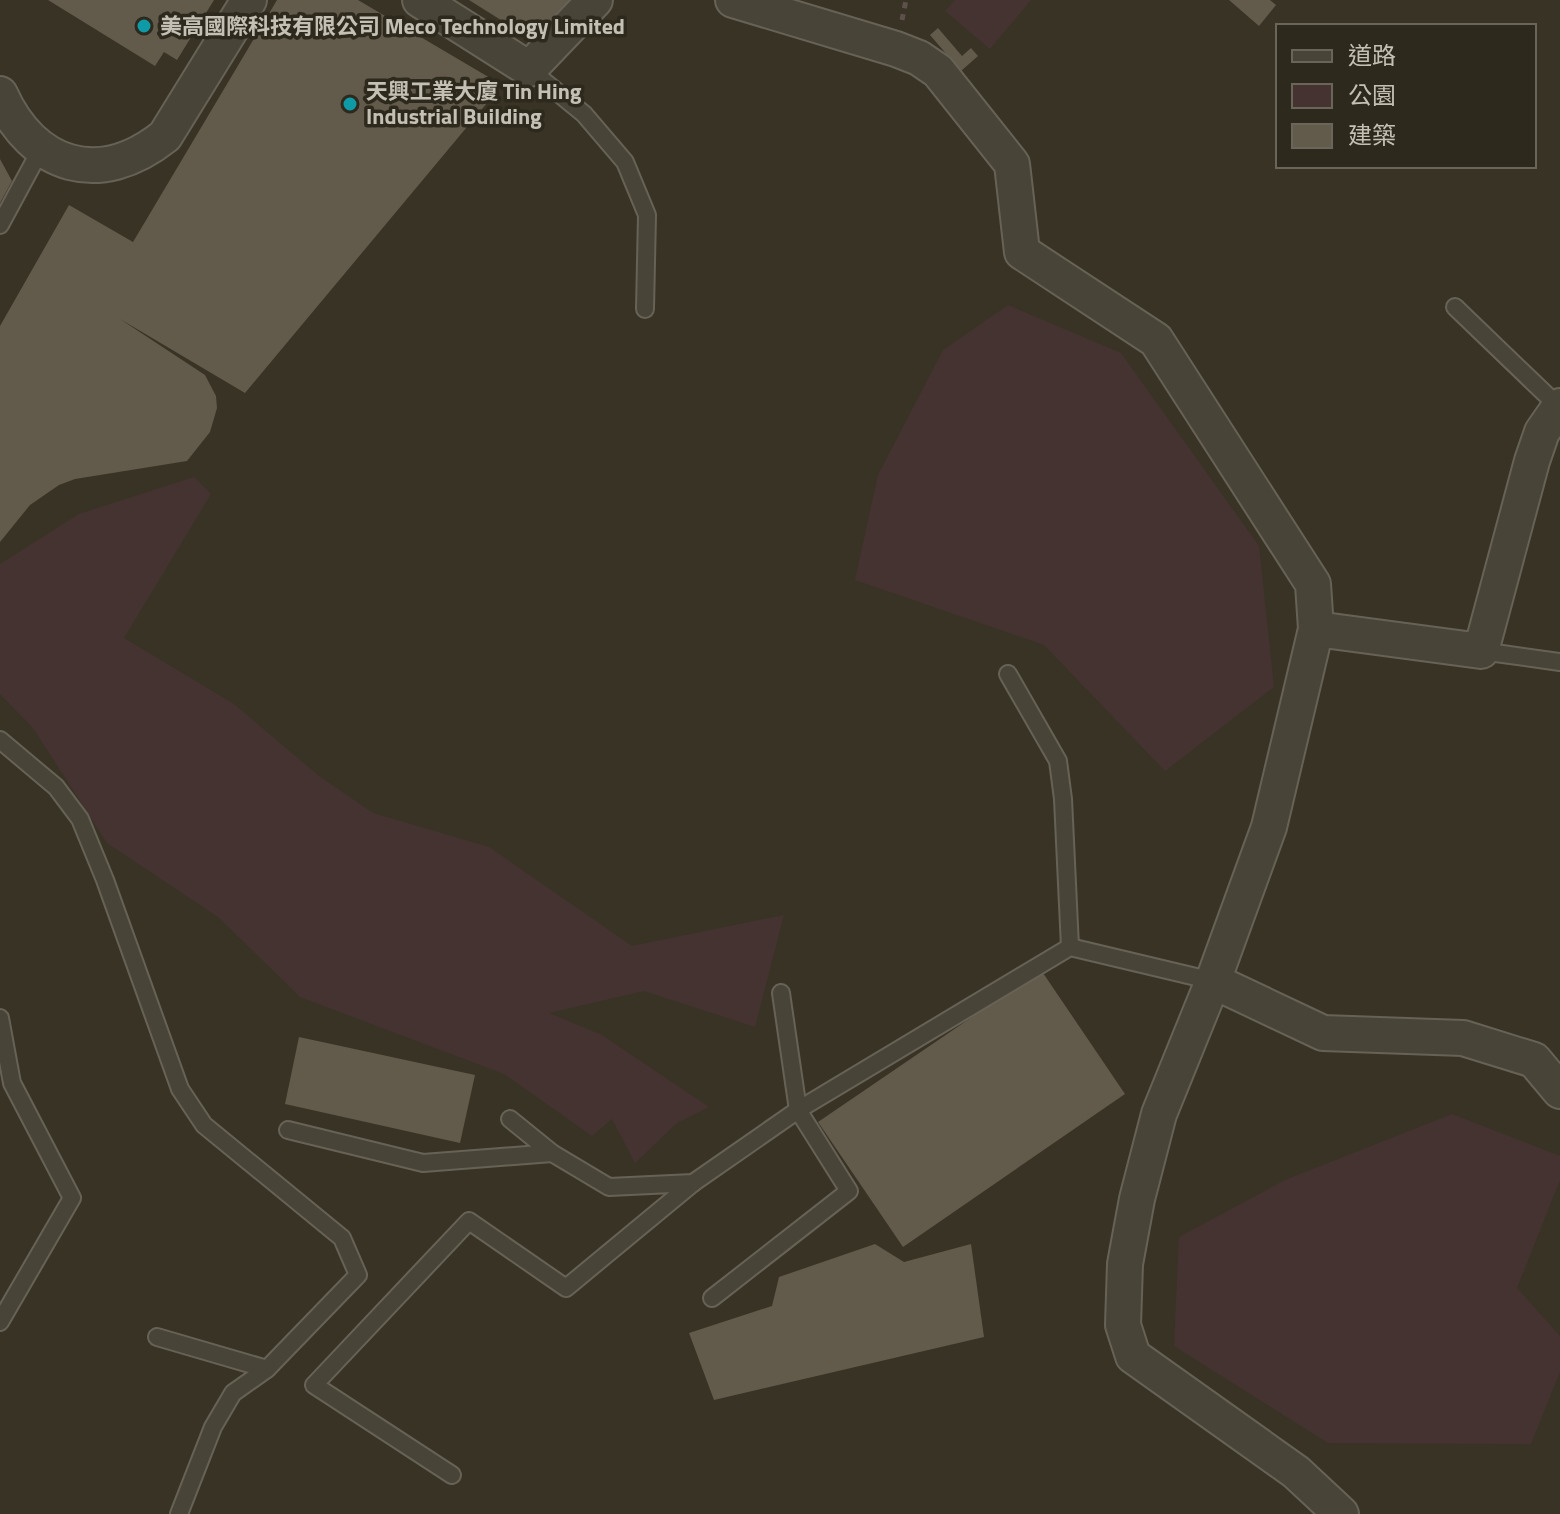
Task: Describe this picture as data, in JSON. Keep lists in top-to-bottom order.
{
  "places": ["美高國際科技有限公司 Meco Technology Limited", "天興工業大廈 Tin Hing Industrial Building"],
  "legend": ["道路", "公園", "建築"]
}
